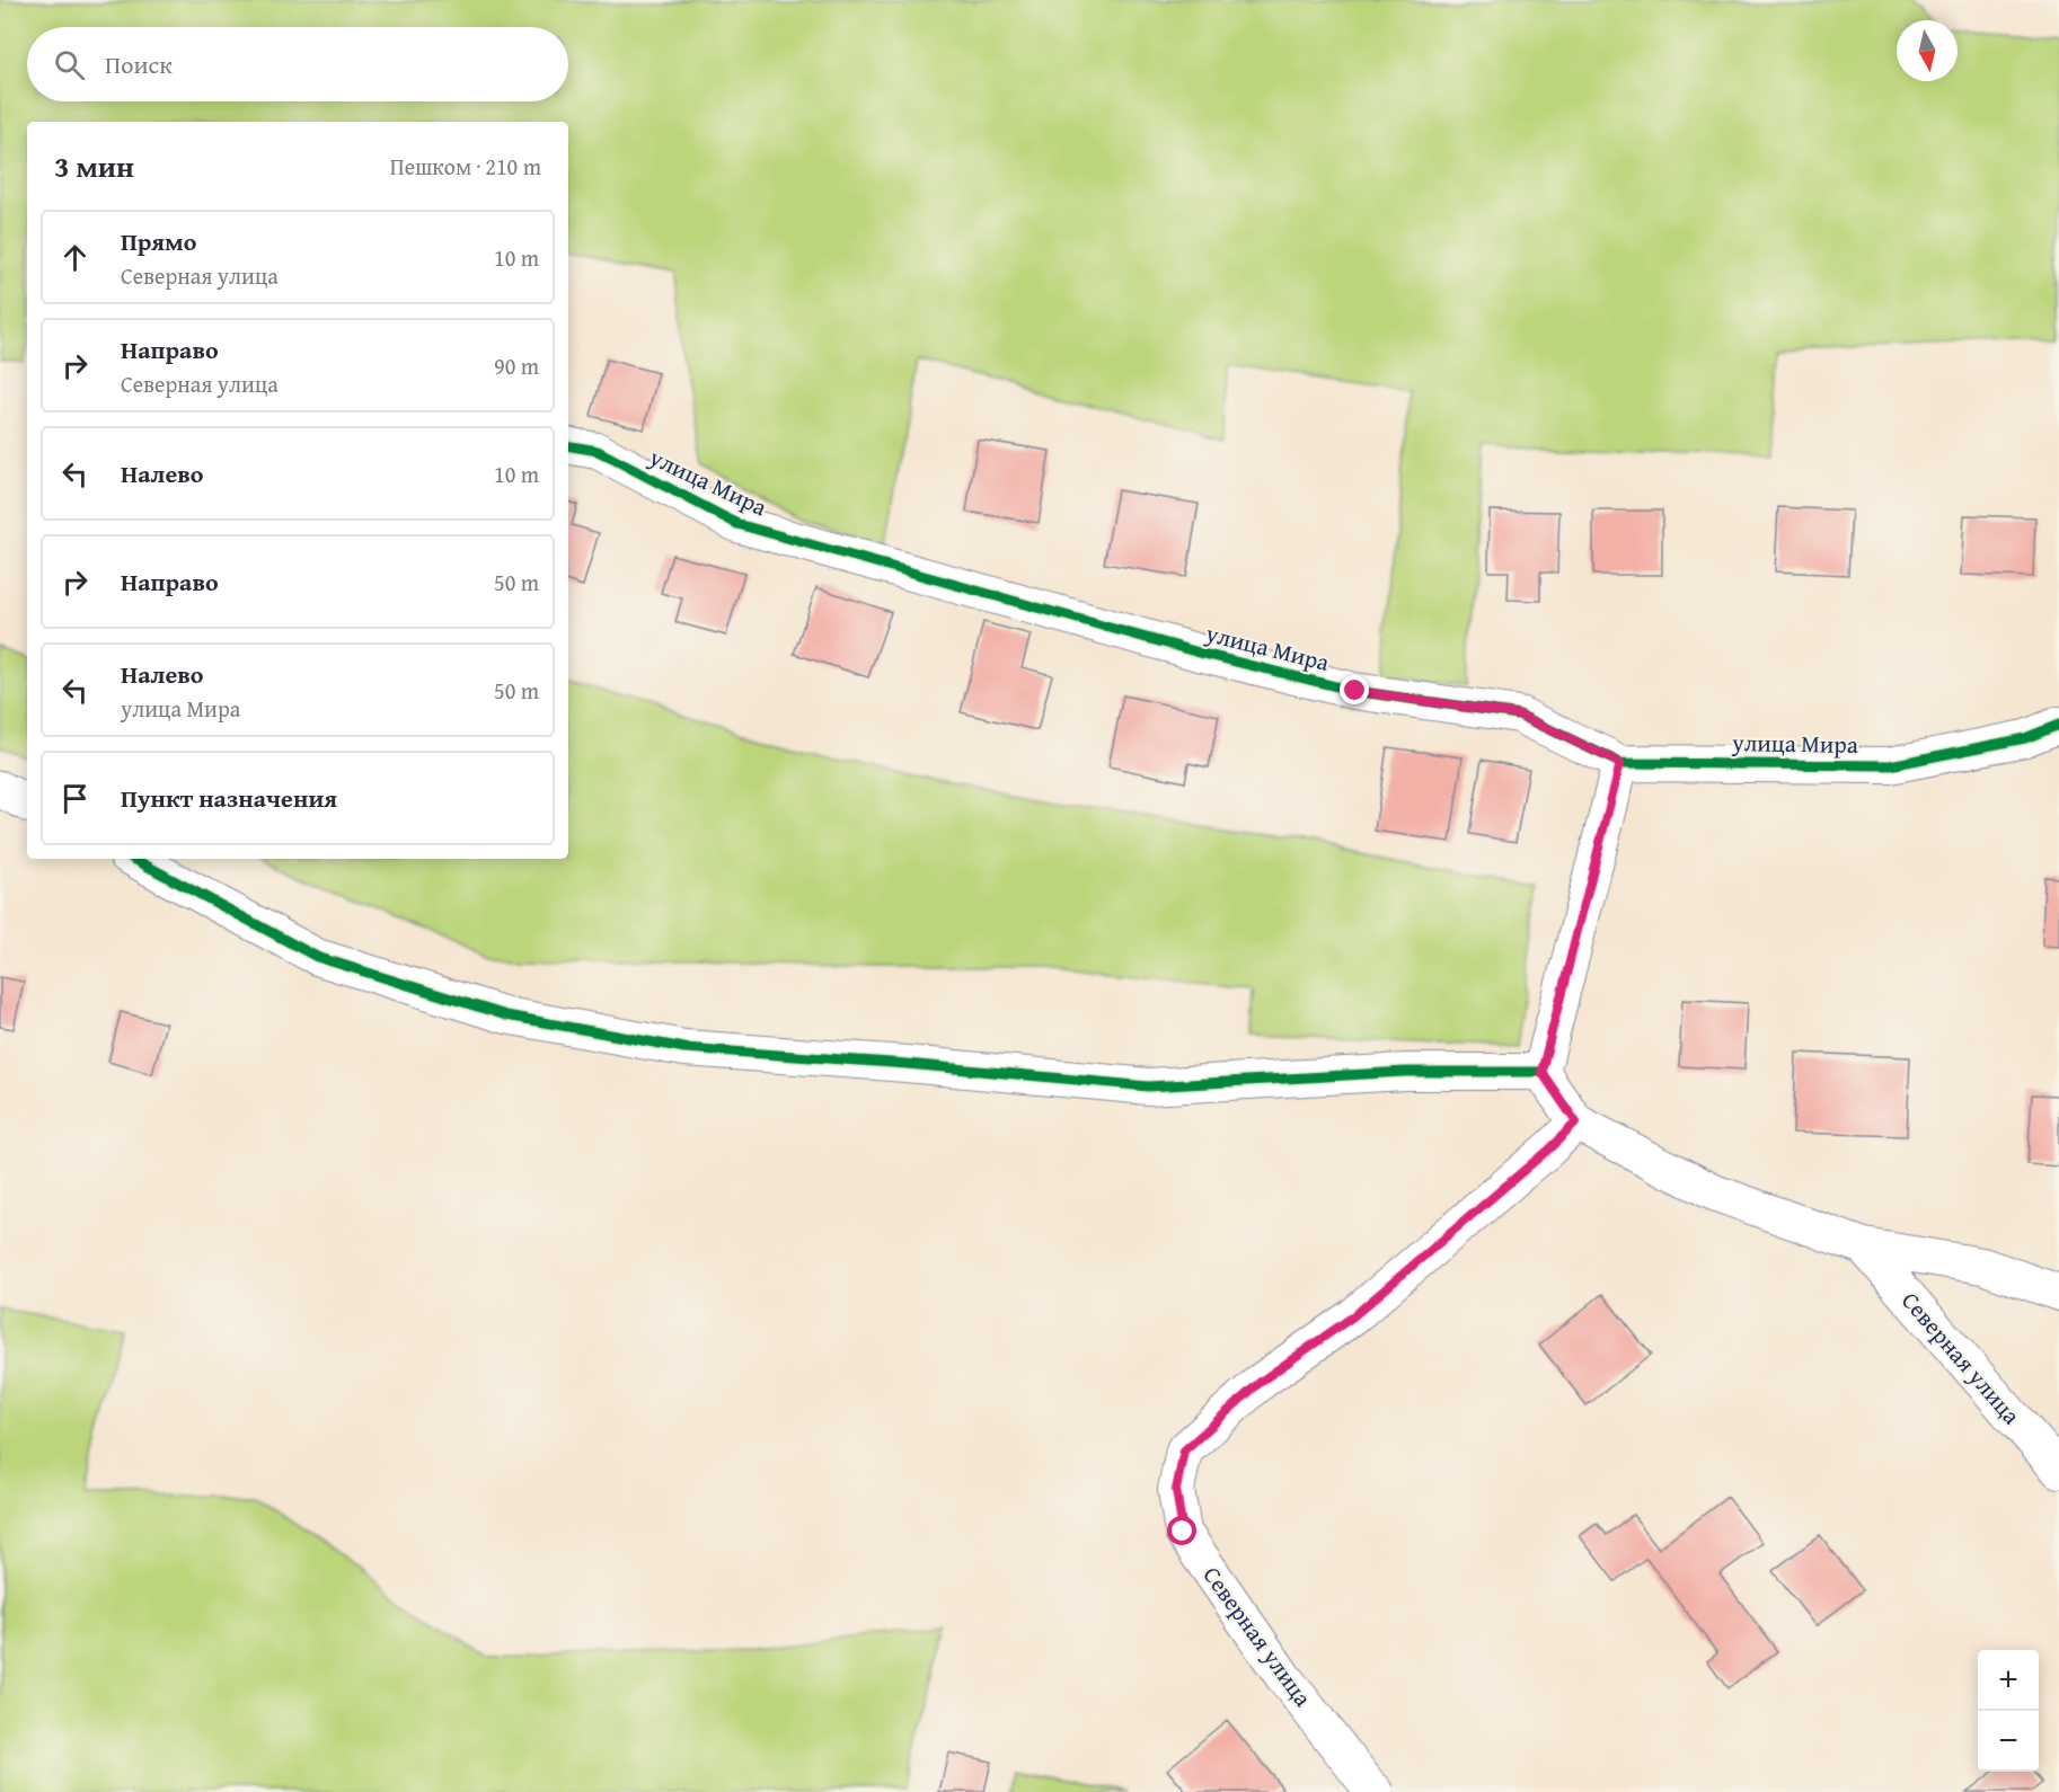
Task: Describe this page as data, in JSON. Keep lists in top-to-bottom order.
{
  "streets": {
    "street": ["улица Мира", "Северная улица"]
  },
  "north": "bottom",
  "page": {
    "search": "Поиск",
    "heading": ["3 мин", "Пешком · 210 m"],
    "list": [
      ["Прямо", "Северная улица", "10 m"],
      ["Направо", "Северная улица", "90 m"],
      ["Налево", "10 m"],
      ["Направо", "50 m"],
      ["Налево", "улица Мира", "50 m"],
      "Пункт назначения"
    ],
    "map_buttons": ["+", "−"]
  }
}
